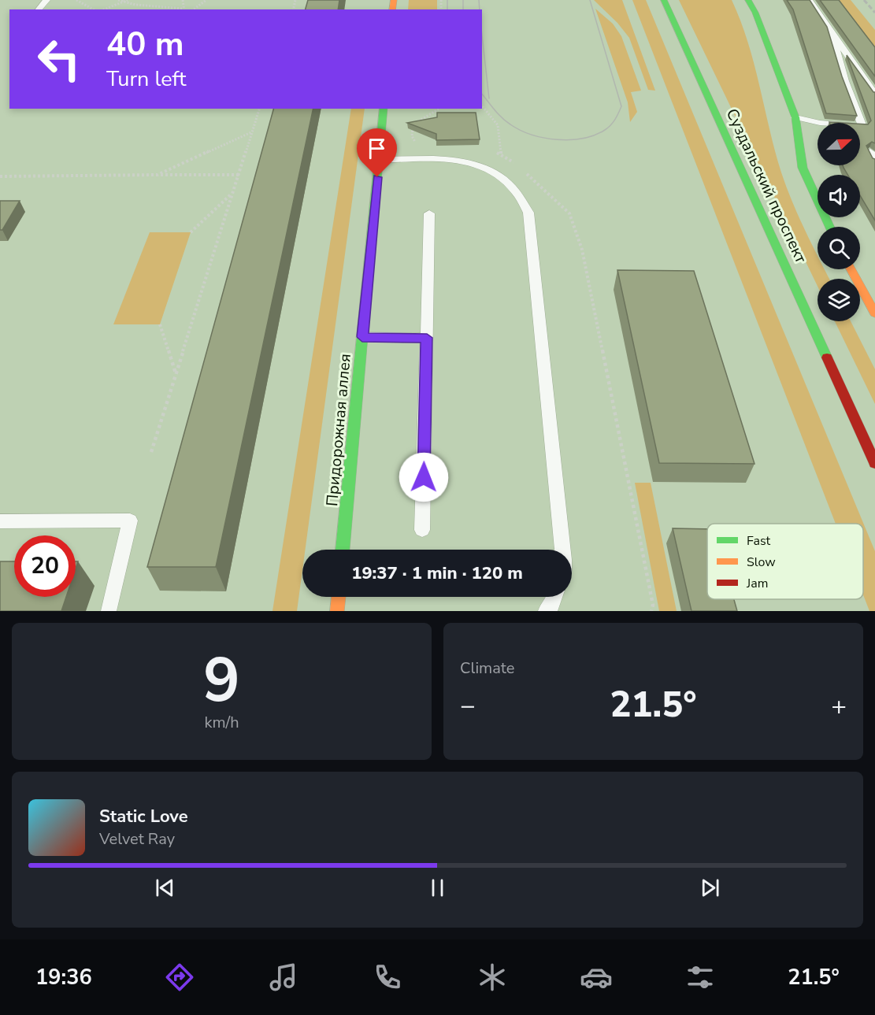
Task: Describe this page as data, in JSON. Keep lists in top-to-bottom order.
{
  "streets": {
    "main road": ["Суздальский проспект", "Придорожная аллея"]
  },
  "legend": ["Fast", "Slow", "Jam"],
  "north": "right",
  "page": {
    "turn": ["40 m", "Turn left"],
    "limit": "20",
    "trip": "19:37 · 1 min · 120 m",
    "tile": [
      ["9", "km/h"],
      "Climate"
    ],
    "heat": ["−", "21.5°", "+"],
    "song": ["Static Love", "Velvet Ray"],
    "tabs": ["19:36", "21.5°"]
  }
}
